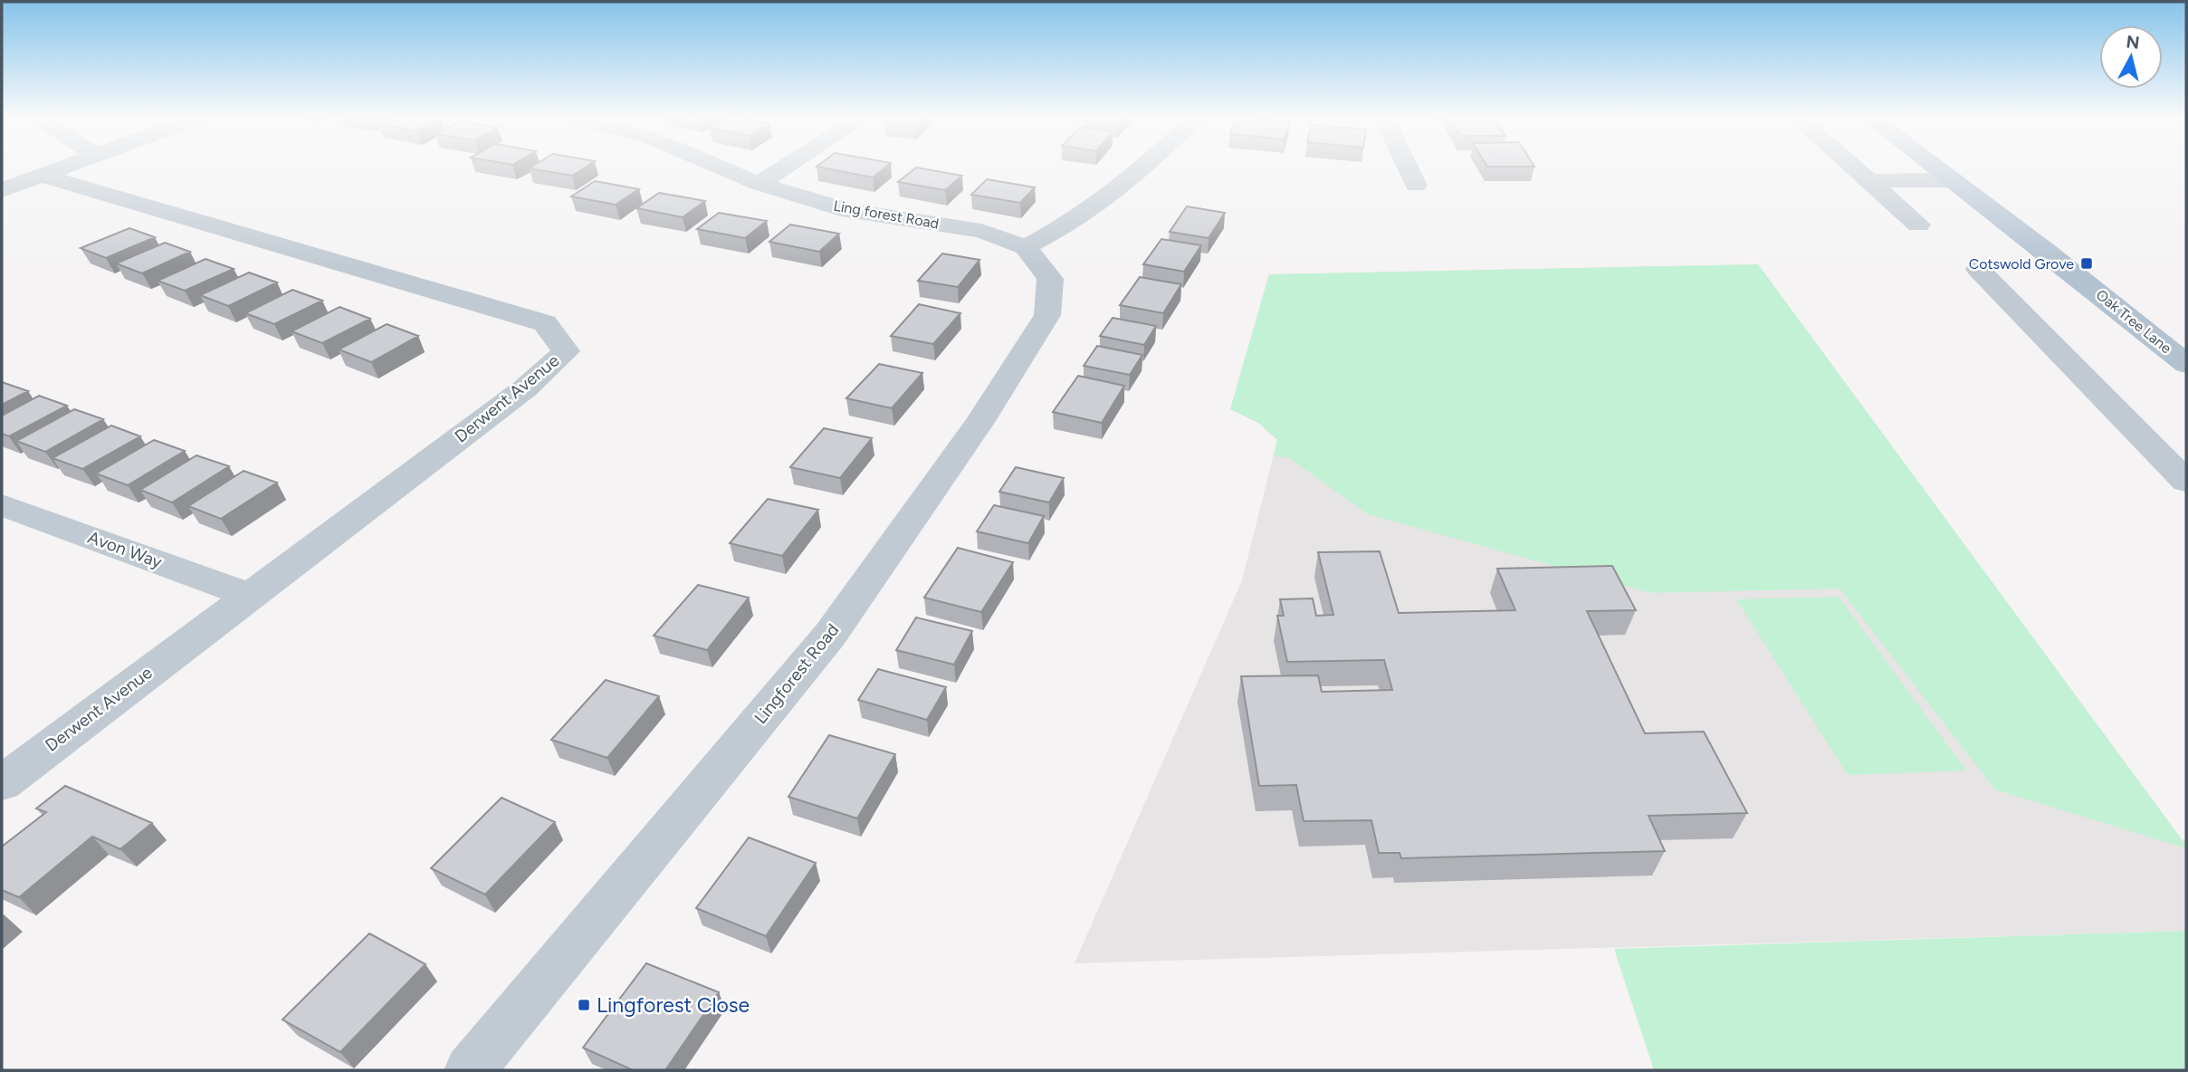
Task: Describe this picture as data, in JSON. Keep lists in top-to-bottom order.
{
  "streets": {
    "main road": ["Oak Tree Lane"],
    "street": [
      "Ling forest Road",
      "Derwent Avenue",
      "Avon Way",
      "Lingforest Road"
    ]
  },
  "crossings": [
    ["Ling forest Road", "Lingforest Road"],
    ["Derwent Avenue", "Avon Way"]
  ],
  "places": {
    "transit": ["Cotswold Grove", "Lingforest Close"]
  },
  "north": "top"
}
